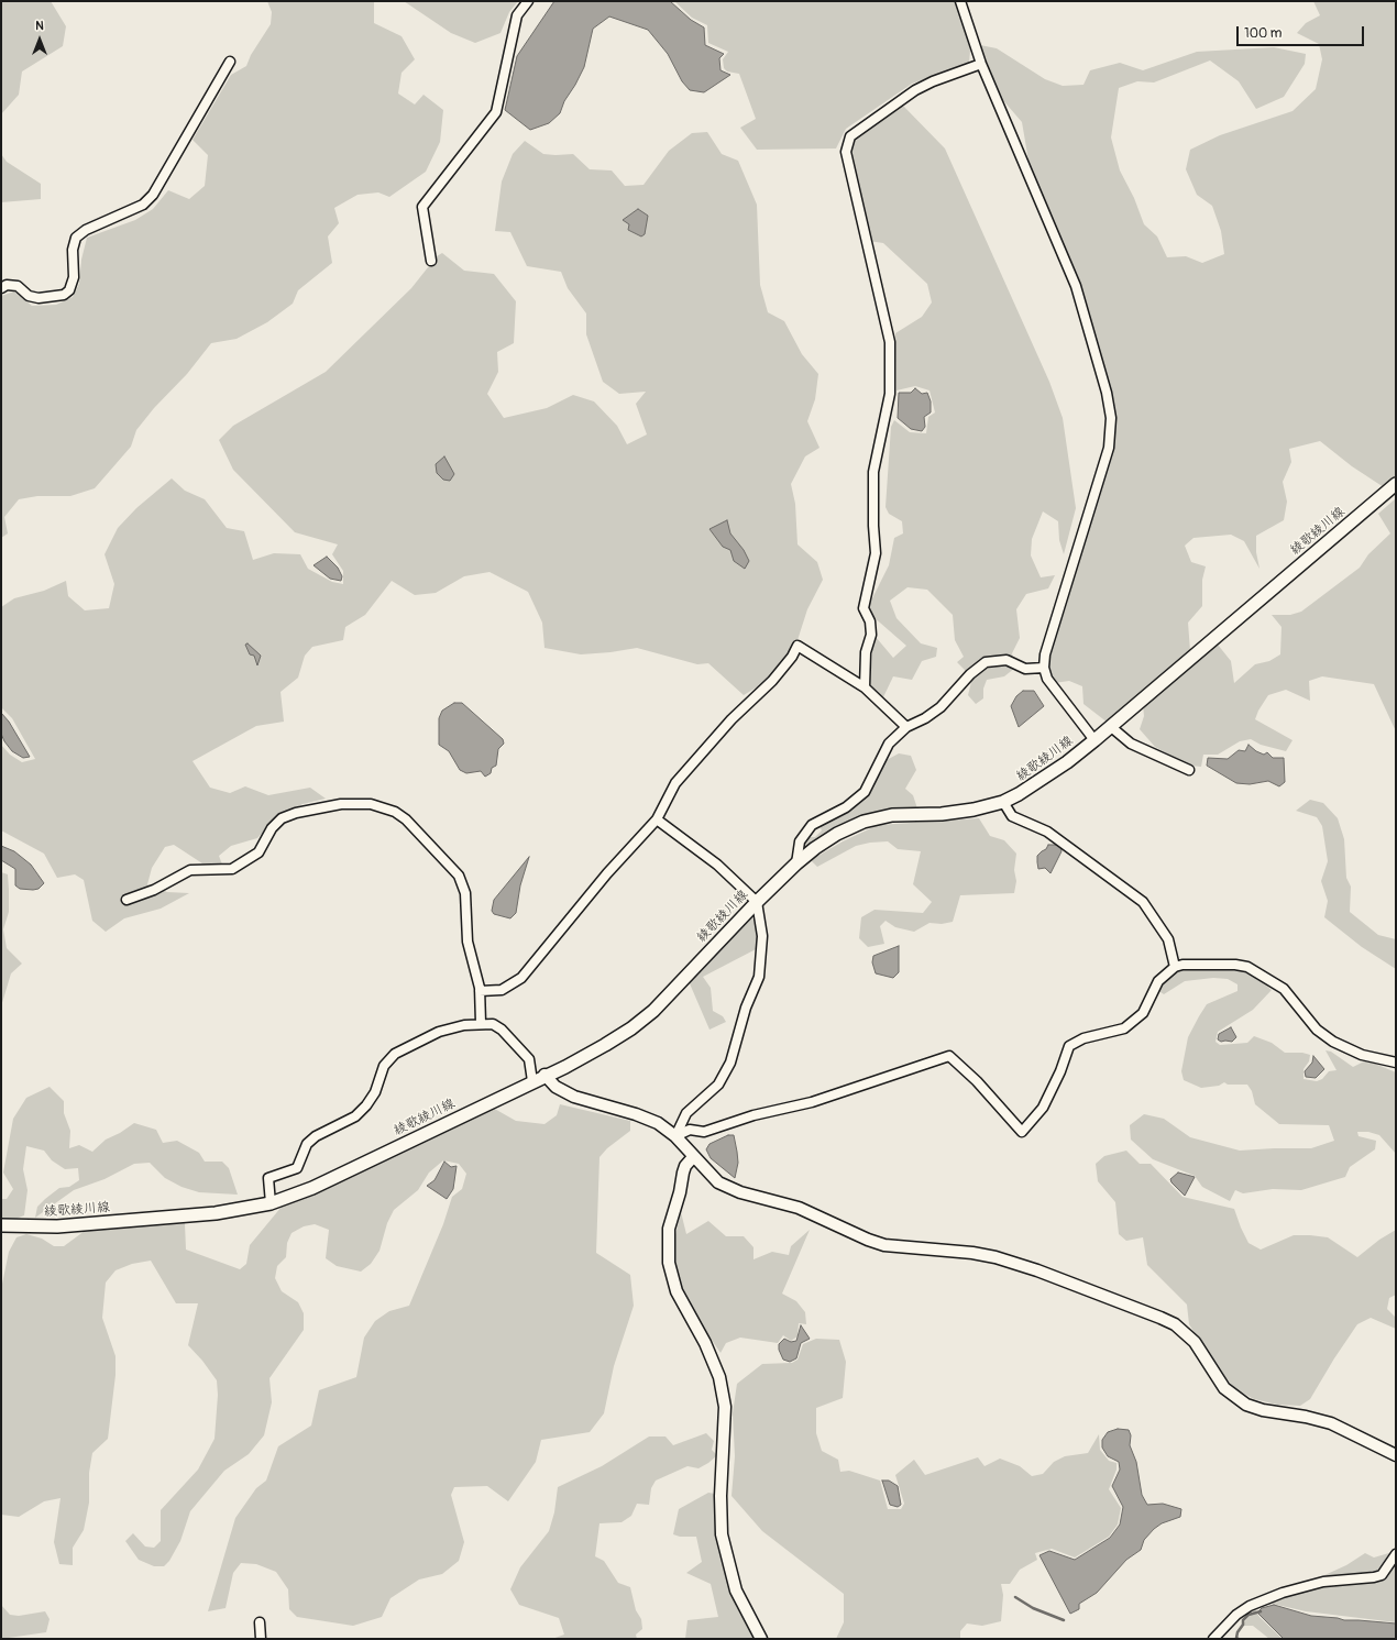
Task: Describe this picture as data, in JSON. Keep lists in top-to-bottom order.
{
  "streets": {
    "main road": ["綾歌綾川線"]
  },
  "scale_bar": "100 m",
  "north": "top"
}
